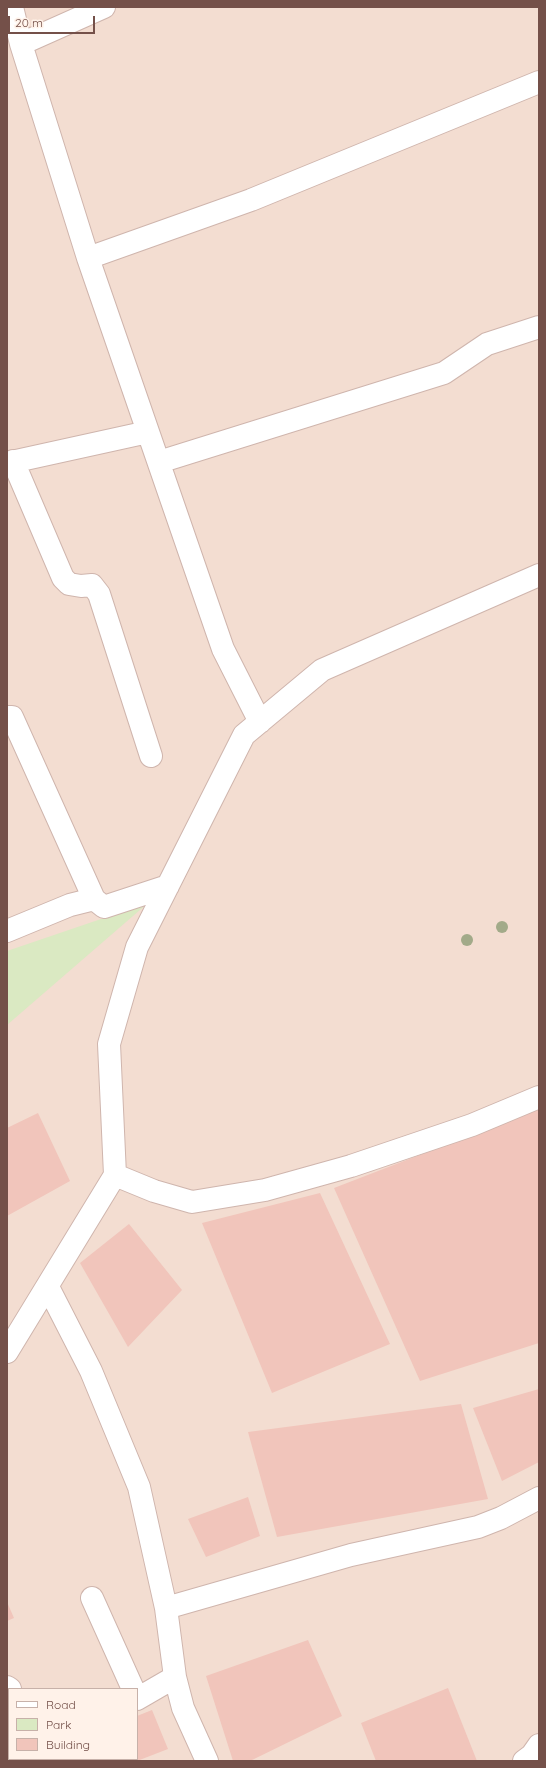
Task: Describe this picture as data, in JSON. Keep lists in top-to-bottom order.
{
  "legend": ["Road", "Park", "Building"],
  "scale_bar": "20 m"
}
